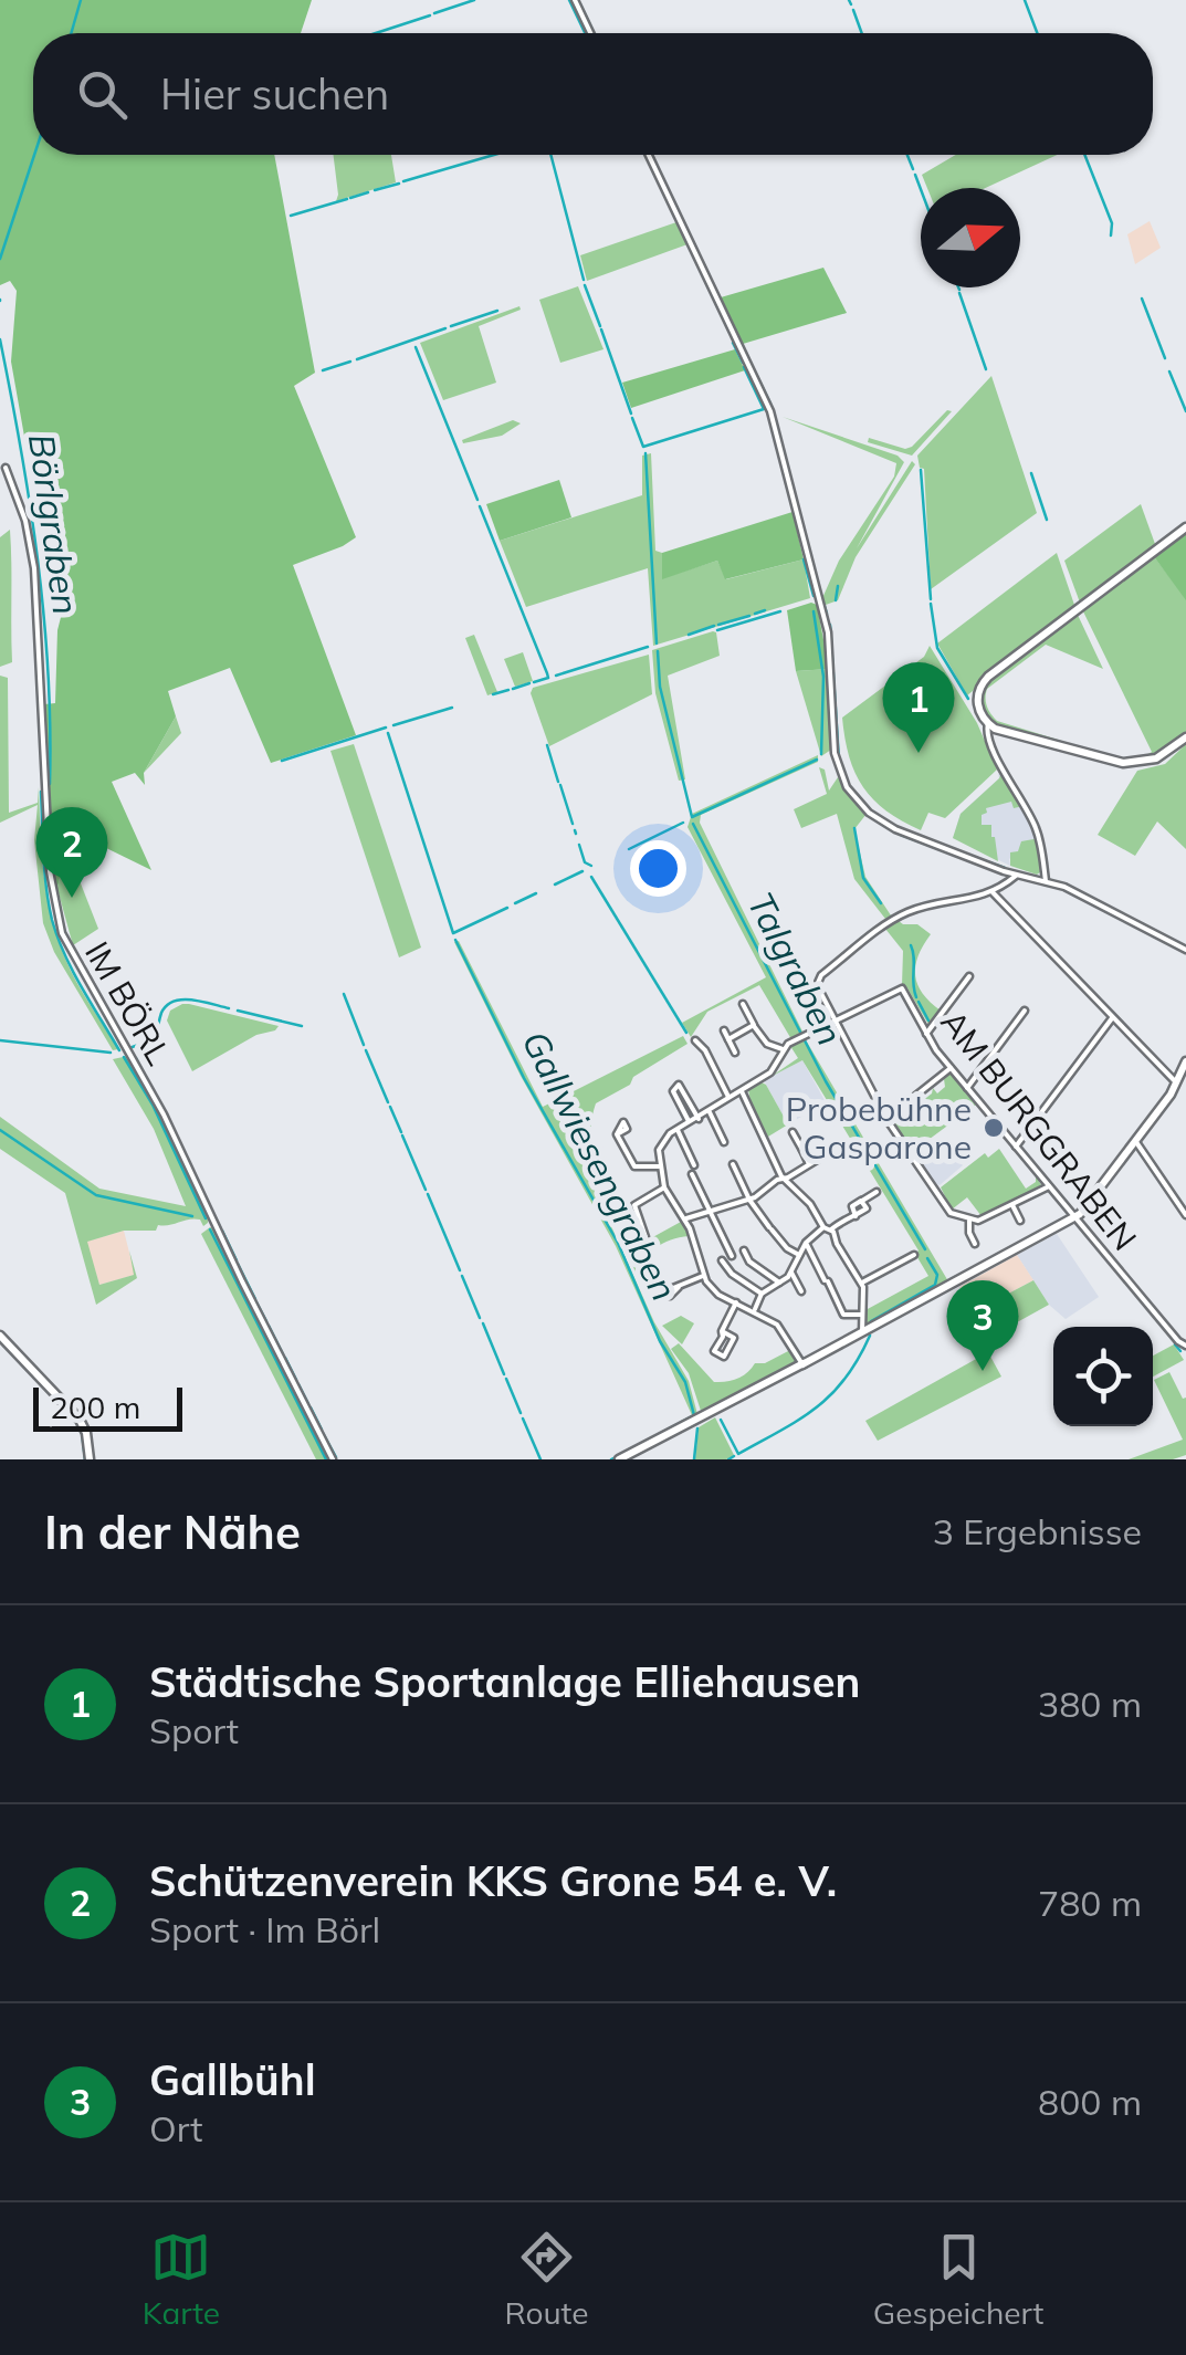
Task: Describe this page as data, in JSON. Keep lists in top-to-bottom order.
{
  "streets": {
    "street": ["IM BÖRL", "AM BURGGRABEN"]
  },
  "water": ["Börlgraben", "Talgraben", "Gallwiesengraben"],
  "places": ["Probebühne Gasparone"],
  "scale_bar": "200 m",
  "north": "right",
  "page": {
    "search": "Hier suchen",
    "pins": ["1", "2", "3"],
    "scale": "200 m",
    "heading": ["In der Nähe", "3 Ergebnisse"],
    "list": [
      {
        "mark": "1",
        "name": "Städtische Sportanlage Elliehausen",
        "note": "Sport",
        "value": "380 m"
      },
      {
        "mark": "2",
        "name": "Schützenverein KKS Grone 54 e. V.",
        "note": "Sport · Im Börl",
        "value": "780 m"
      },
      {
        "mark": "3",
        "name": "Gallbühl",
        "note": "Ort",
        "value": "800 m"
      }
    ],
    "nav": ["Karte", "Route", "Gespeichert"]
  }
}
